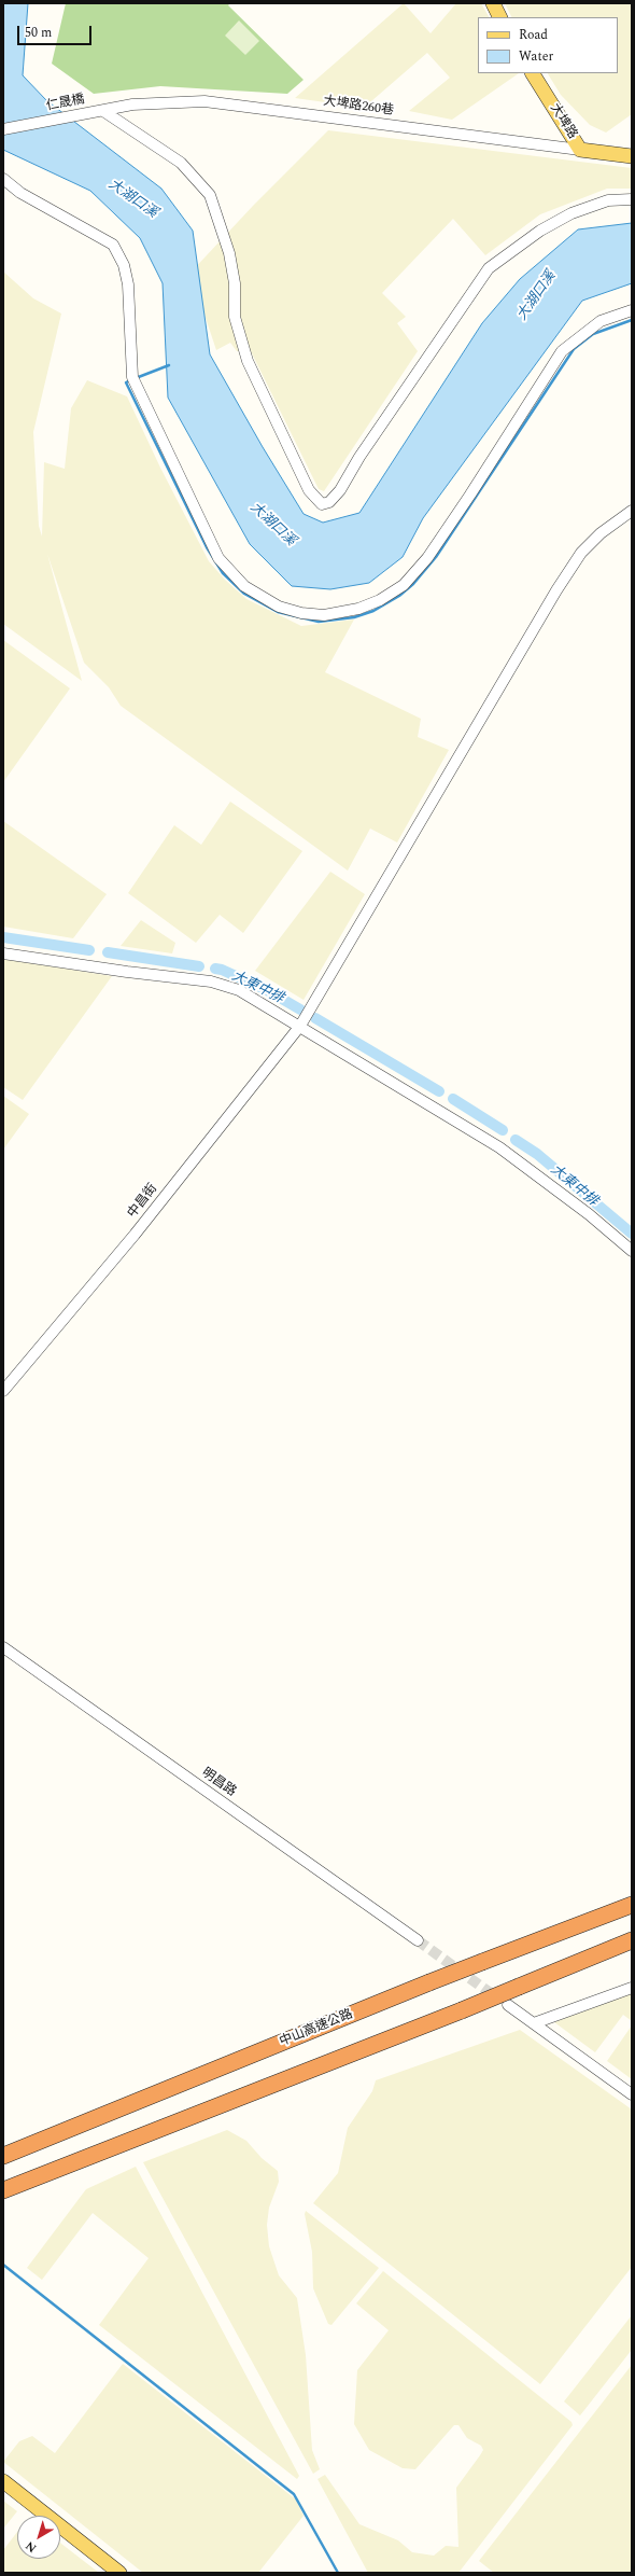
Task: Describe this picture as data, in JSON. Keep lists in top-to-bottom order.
{
  "streets": {
    "highway": ["中山高速公路"],
    "main road": ["大埤路"],
    "street": [
      "仁晟橋",
      "大埤路260巷",
      "中昌街",
      "明昌路"
    ]
  },
  "crossings": [
    ["仁晟橋", "大埤路260巷"],
    ["大埤路260巷", "大埤路"]
  ],
  "water": ["大湖口溪", "大東中排"],
  "legend": ["Road", "Water"],
  "scale_bar": "50 m",
  "north": "bottom left"
}
